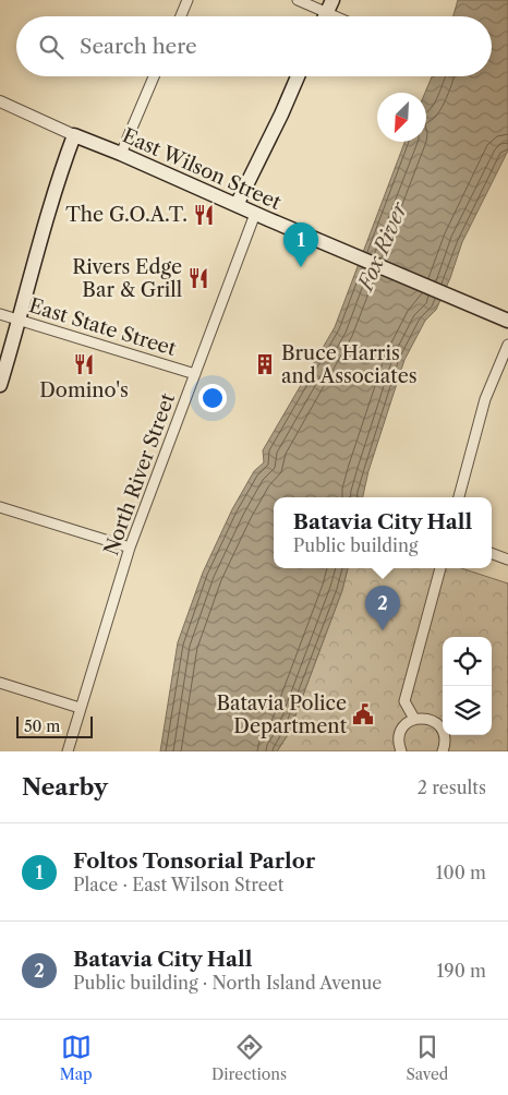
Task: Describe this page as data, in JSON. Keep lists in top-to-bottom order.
{
  "streets": {
    "main road": ["East Wilson Street"],
    "street": ["East State Street", "North River Street"]
  },
  "crossings": [
    ["East Wilson Street", "North River Street"],
    ["East State Street", "North River Street"]
  ],
  "water": ["Fox River"],
  "places": {
    "restaurant": ["The G.O.A.T.", "Rivers Edge Bar & Grill", "Domino's"],
    "building": ["Bruce Harris and Associates"],
    "public building": ["Batavia Police Department"]
  },
  "scale_bar": "50 m",
  "north": "bottom left",
  "page": {
    "search": "Search here",
    "pins": ["1", "2"],
    "popup": ["Batavia City Hall", "Public building"],
    "scale": "50 m",
    "heading": ["Nearby", "2 results"],
    "list": [
      {
        "mark": "1",
        "name": "Foltos Tonsorial Parlor",
        "note": "Place · East Wilson Street",
        "value": "100 m"
      },
      {
        "mark": "2",
        "name": "Batavia City Hall",
        "note": "Public building · North Island Avenue",
        "value": "190 m"
      }
    ],
    "nav": ["Map", "Directions", "Saved"]
  }
}
